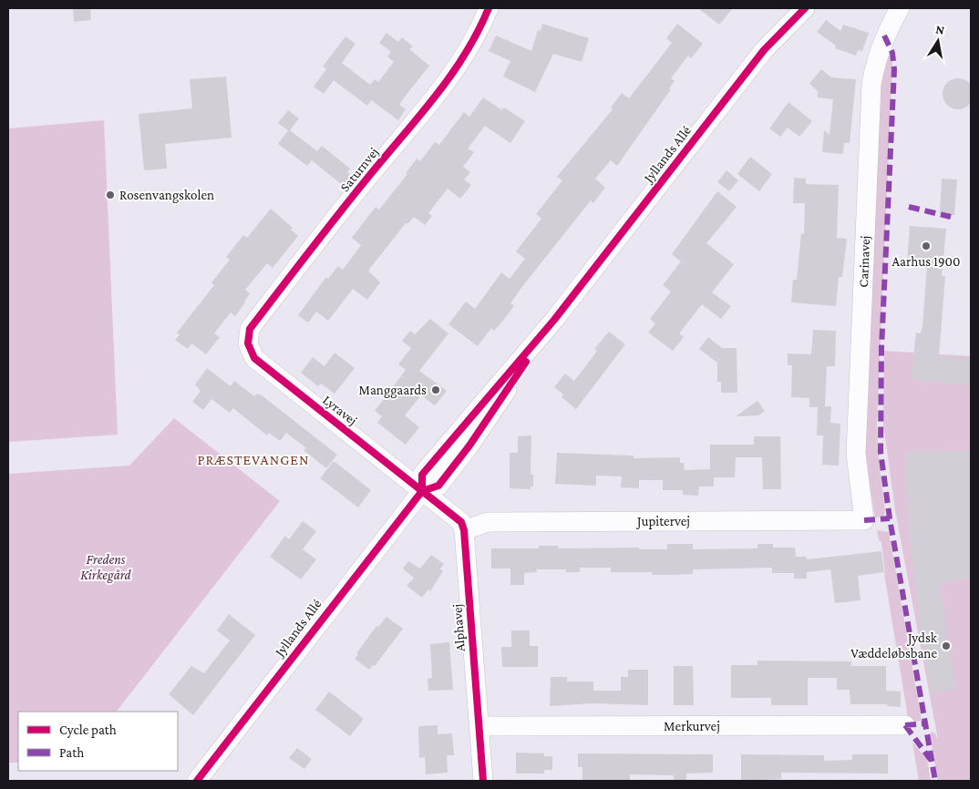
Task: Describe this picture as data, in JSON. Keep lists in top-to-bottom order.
{
  "streets": {
    "street": [
      "Jyllands Allé",
      "Saturnvej",
      "Carinavej",
      "Lyravej",
      "Jupitervej",
      "Alphavej",
      "Merkurvej"
    ]
  },
  "crossings": [
    ["Jyllands Allé", "Lyravej"],
    ["Saturnvej", "Lyravej"],
    ["Carinavej", "Jupitervej"],
    ["Jupitervej", "Alphavej"],
    ["Alphavej", "Merkurvej"]
  ],
  "districts": ["PRÆSTEVANGEN"],
  "parks": ["Fredens Kirkegård"],
  "places": [
    "Rosenvangskolen",
    "Aarhus 1900",
    "Manggaards",
    "Jydsk Væddeløbsbane"
  ],
  "legend": ["Cycle path", "Path"],
  "north": "top"
}
